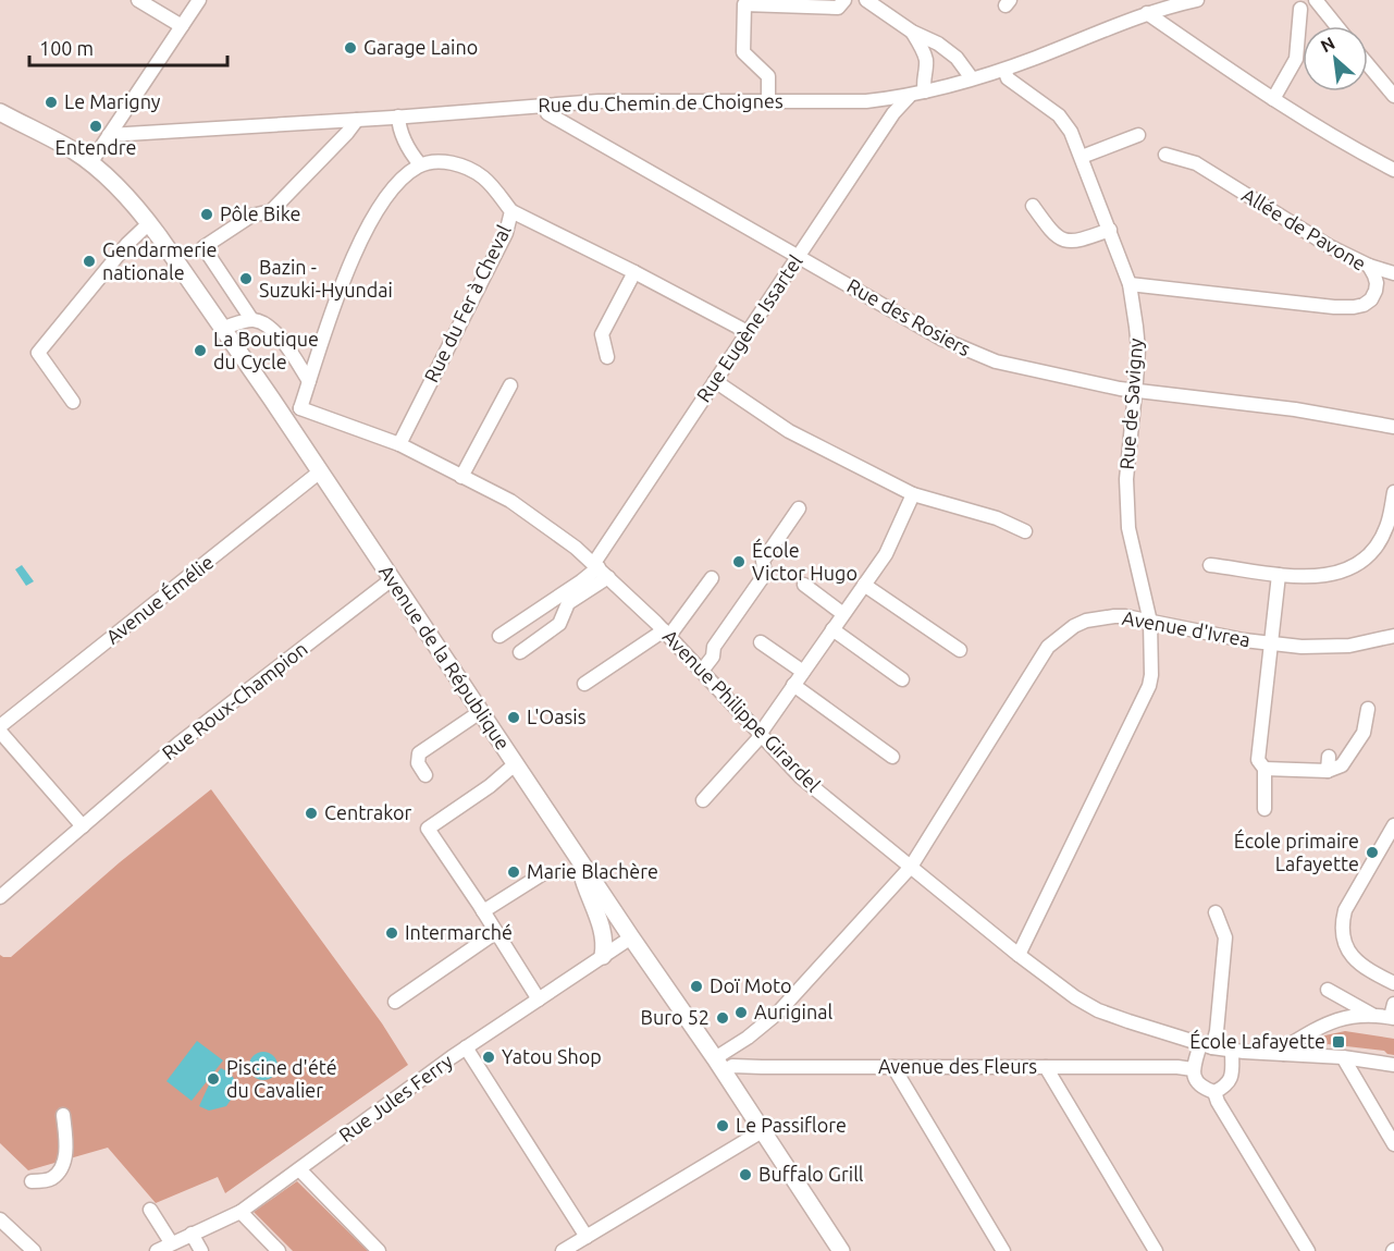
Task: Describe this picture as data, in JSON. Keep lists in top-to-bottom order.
{
  "streets": {
    "main road": ["Avenue de la République"],
    "street": [
      "Rue du Chemin de Choignes",
      "Allée de Pavone",
      "Rue du Fer à Cheval",
      "Rue des Rosiers",
      "Rue Eugène Issartel",
      "Rue de Savigny",
      "Avenue Émélie",
      "Avenue d'Ivrea",
      "Rue Roux-Champion",
      "Avenue Philippe Girardel",
      "Avenue des Fleurs",
      "Rue Jules Ferry"
    ]
  },
  "crossings": [
    ["Rue du Chemin de Choignes", "Rue des Rosiers"],
    ["Rue du Chemin de Choignes", "Rue Eugène Issartel"],
    ["Rue du Chemin de Choignes", "Rue de Savigny"],
    ["Allée de Pavone", "Rue de Savigny"],
    ["Rue du Fer à Cheval", "Avenue Philippe Girardel"],
    ["Rue des Rosiers", "Rue Eugène Issartel"],
    ["Rue des Rosiers", "Rue de Savigny"],
    ["Rue Eugène Issartel", "Avenue Philippe Girardel"],
    ["Rue de Savigny", "Avenue d'Ivrea"],
    ["Rue de Savigny", "Avenue Philippe Girardel"],
    ["Avenue Émélie", "Avenue de la République"],
    ["Avenue d'Ivrea", "Avenue de la République"],
    ["Avenue d'Ivrea", "Avenue Philippe Girardel"],
    ["Avenue d'Ivrea", "Avenue des Fleurs"],
    ["Avenue de la République", "Rue Roux-Champion"],
    ["Avenue de la République", "Avenue des Fleurs"],
    ["Avenue de la République", "Rue Jules Ferry"],
    ["Avenue Philippe Girardel", "Avenue des Fleurs"]
  ],
  "places": {
    "other": [
      "Garage Laino",
      "Le Marigny",
      "Entendre",
      "Pôle Bike",
      "Gendarmerie nationale",
      "Bazin - Suzuki-Hyundai",
      "La Boutique du Cycle",
      "École Victor Hugo",
      "L'Oasis",
      "Centrakor",
      "École primaire Lafayette",
      "Marie Blachère",
      "Intermarché",
      "Doï Moto",
      "Auriginal",
      "Buro 52",
      "Yatou Shop",
      "Piscine d'été du Cavalier",
      "Le Passiflore",
      "Buffalo Grill"
    ],
    "transit": ["École Lafayette"]
  },
  "scale_bar": "100 m",
  "north": "top left"
}
